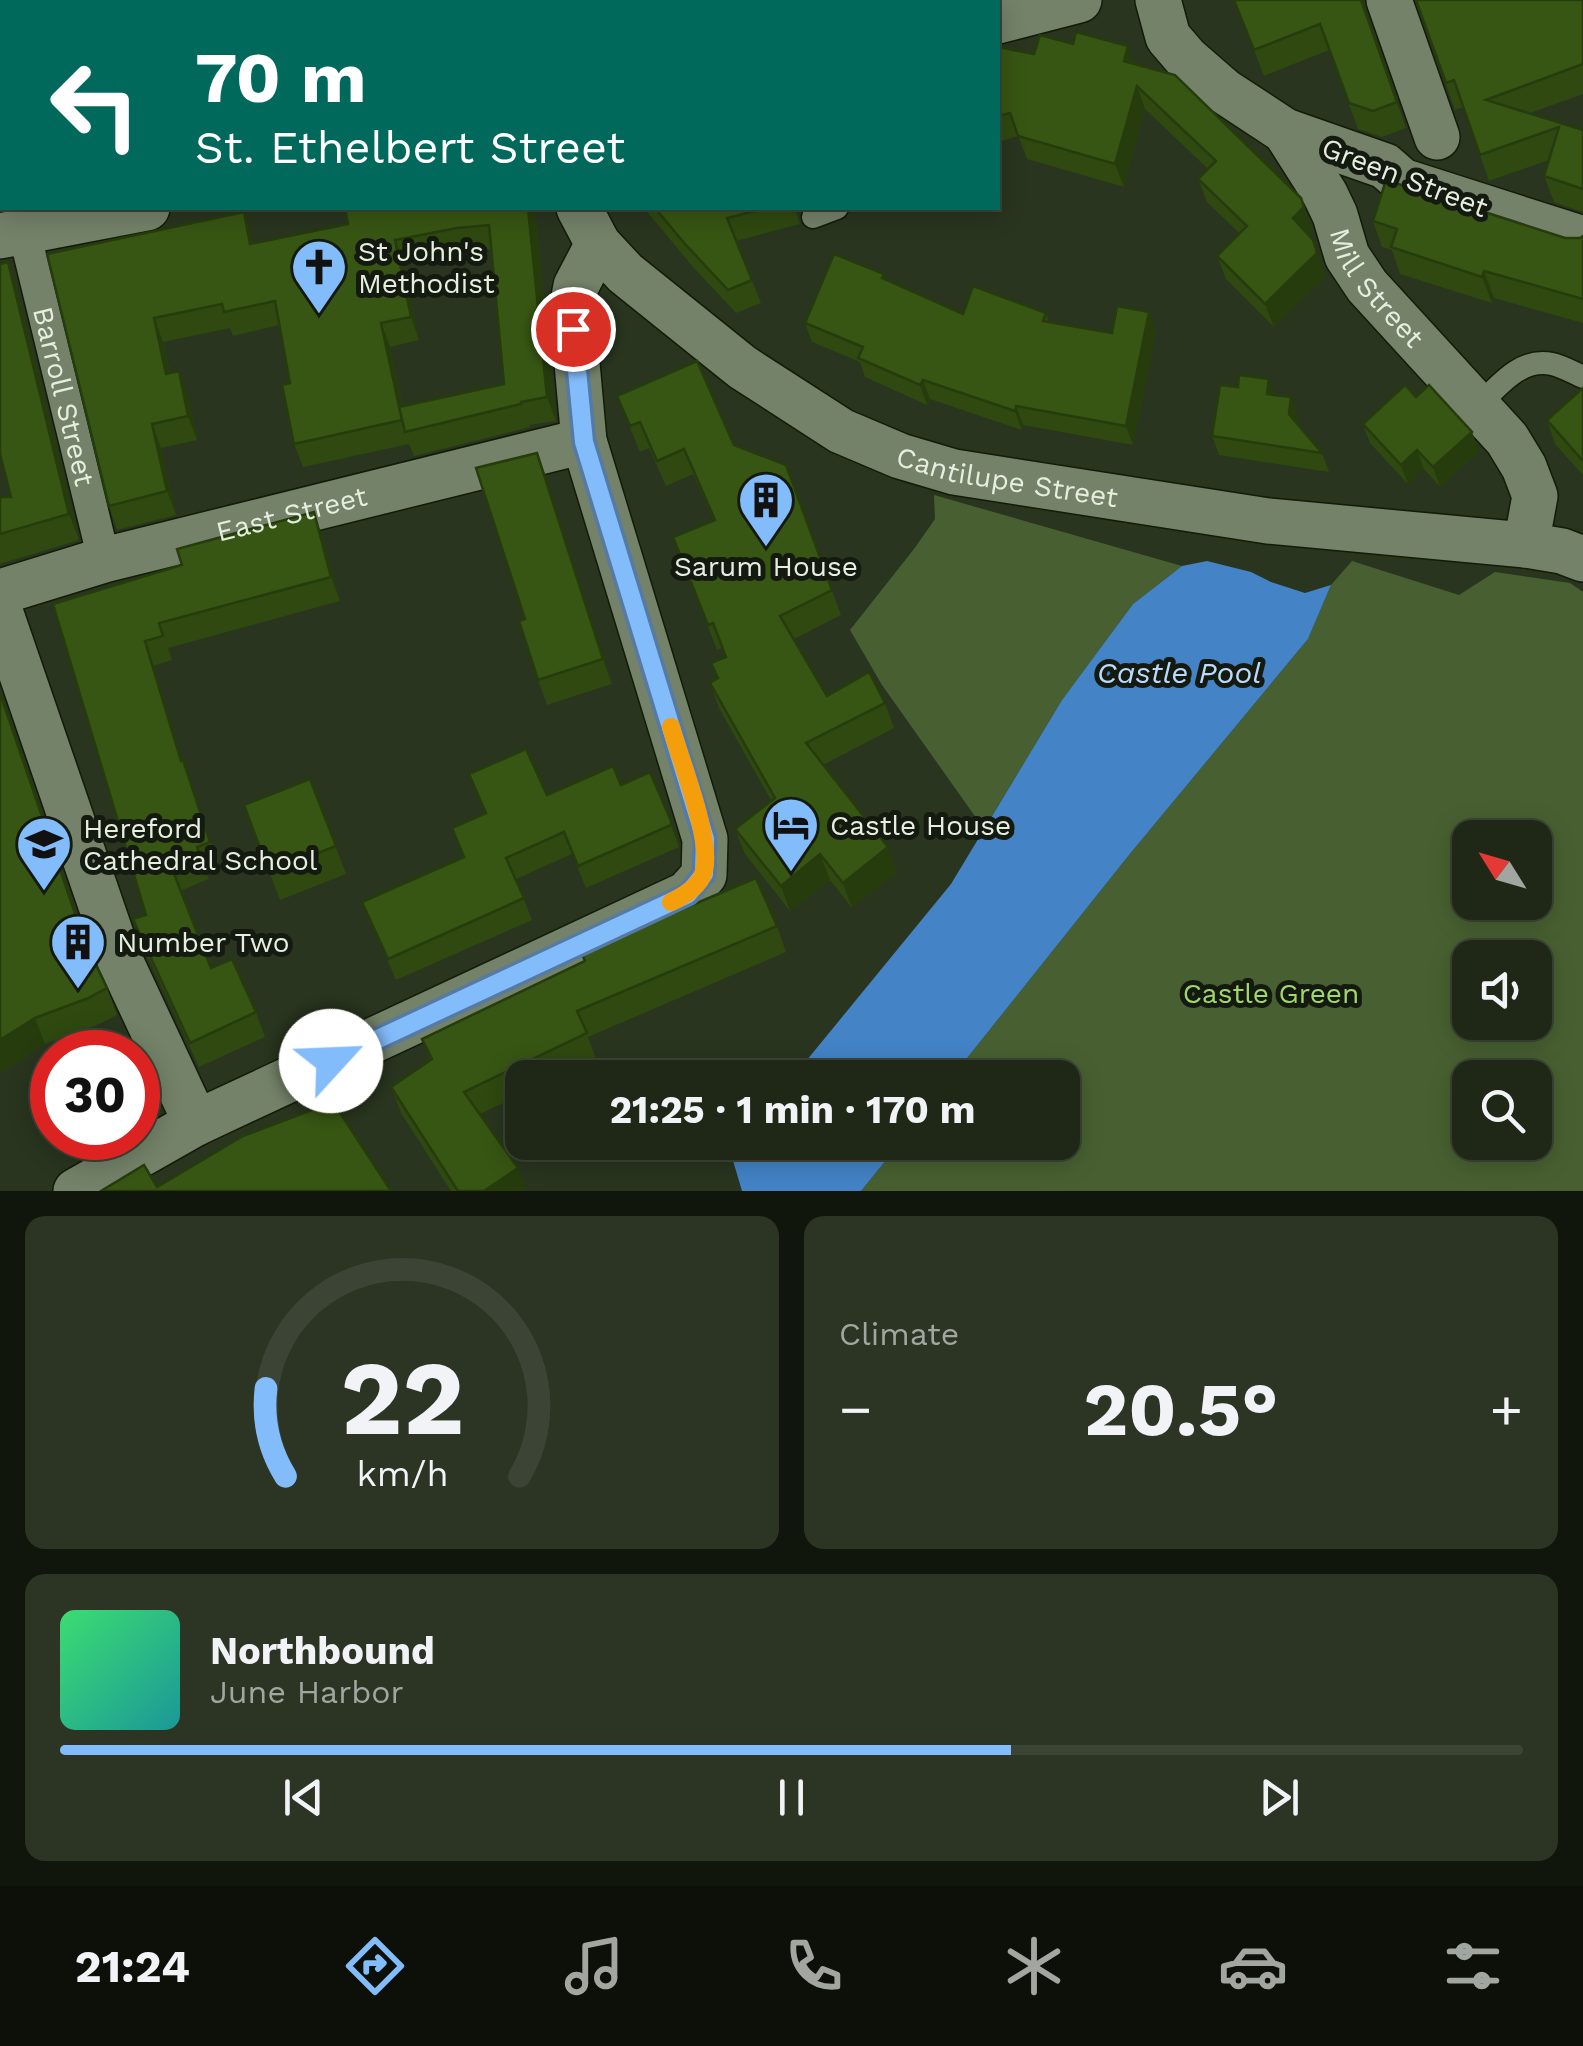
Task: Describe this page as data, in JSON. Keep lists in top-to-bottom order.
{
  "streets": {
    "street": [
      "Green Street",
      "Mill Street",
      "Barroll Street",
      "Cantilupe Street",
      "East Street"
    ]
  },
  "crossings": [
    ["Green Street", "Mill Street"],
    ["Mill Street", "Cantilupe Street"],
    ["Barroll Street", "East Street"]
  ],
  "water": ["Castle Pool"],
  "parks": ["Castle Green"],
  "places": {
    "church": ["St John's Methodist"],
    "building": ["Sarum House", "Number Two"],
    "hotel": ["Castle House"],
    "school or university": ["Hereford Cathedral School"]
  },
  "north": "top left",
  "page": {
    "turn": ["70 m", "St. Ethelbert Street"],
    "limit": "30",
    "trip": "21:25 · 1 min · 170 m",
    "tile": "Climate",
    "heat": ["−", "20.5°", "+"],
    "song": ["Northbound", "June Harbor"],
    "tabs": "21:24",
    "gauge": ["22", "km/h"]
  }
}
